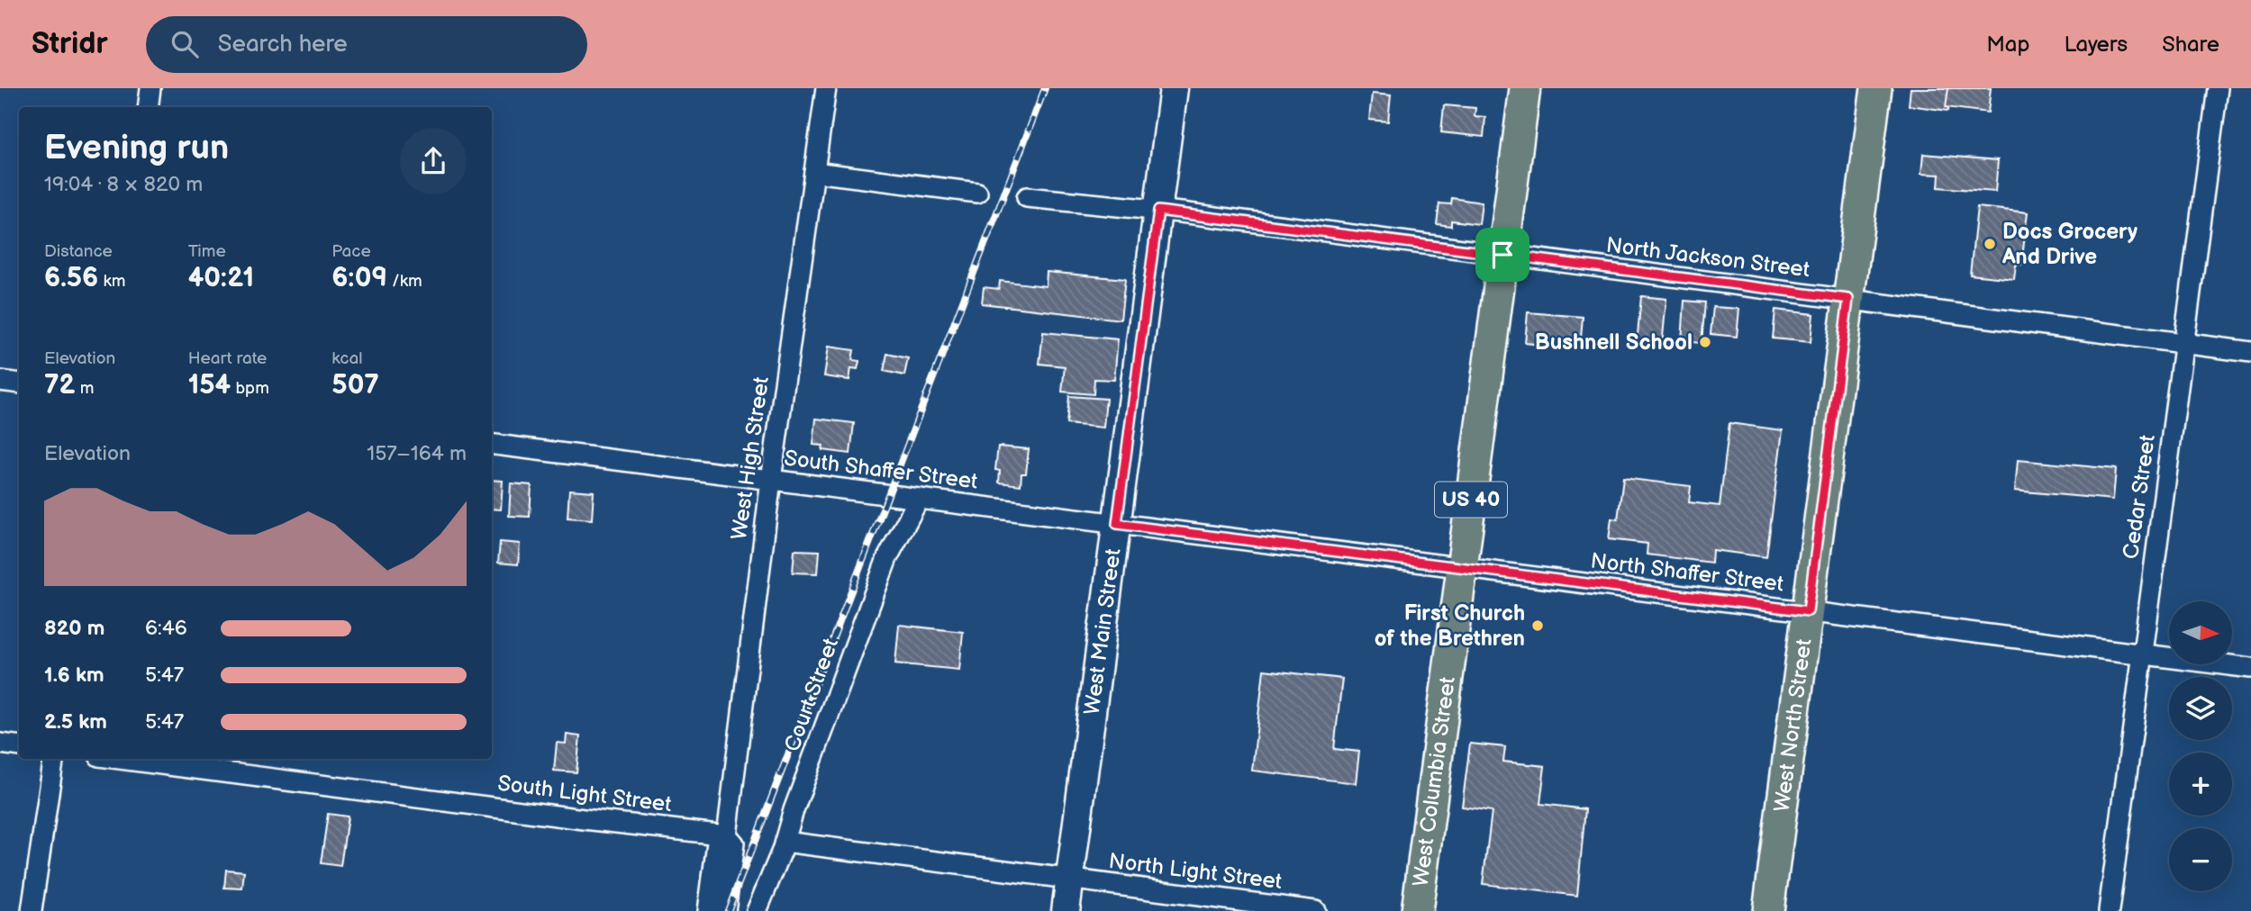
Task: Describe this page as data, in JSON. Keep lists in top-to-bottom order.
{
  "streets": {
    "main road": ["US 40", "West North Street", "West Columbia Street"],
    "street": [
      "North Jackson Street",
      "West High Street",
      "South Shaffer Street",
      "Cedar Street",
      "North Shaffer Street",
      "West Main Street",
      "Court Street",
      "South Light Street",
      "North Light Street"
    ]
  },
  "crossings": [
    ["North Jackson Street", "Cedar Street"],
    ["North Jackson Street", "West Main Street"],
    ["North Jackson Street", "West North Street"],
    ["North Jackson Street", "West Columbia Street"],
    ["West High Street", "South Shaffer Street"],
    ["West High Street", "South Light Street"],
    ["South Shaffer Street", "North Shaffer Street"],
    ["South Shaffer Street", "West Main Street"],
    ["South Shaffer Street", "Court Street"],
    ["Cedar Street", "North Shaffer Street"],
    ["North Shaffer Street", "West Main Street"],
    ["North Shaffer Street", "West North Street"],
    ["North Shaffer Street", "West Columbia Street"],
    ["West Main Street", "North Light Street"]
  ],
  "places": ["Docs Grocery And Drive", "Bushnell School", "First Church of the Brethren"],
  "north": "right",
  "page": {
    "header": "Stridr",
    "search": "Search here",
    "nav": ["Map", "Layers", "Share"],
    "heading": ["Evening run", "19:04 · 8 × 820 m"],
    "stats": [
      ["Distance", "6.56 km"],
      ["Time", "40:21"],
      ["Pace", "6:09 /km"],
      ["Elevation", "72 m"],
      ["Heart rate", "154 bpm"],
      ["kcal", "507"]
    ],
    "chart": ["Elevation", "157–164 m"],
    "map_buttons": ["+", "−"],
    "list": [
      {
        "name": "820 m",
        "note": "6:46"
      },
      {
        "name": "1.6 km",
        "note": "5:47"
      },
      {
        "name": "2.5 km",
        "note": "5:47"
      }
    ]
  }
}
